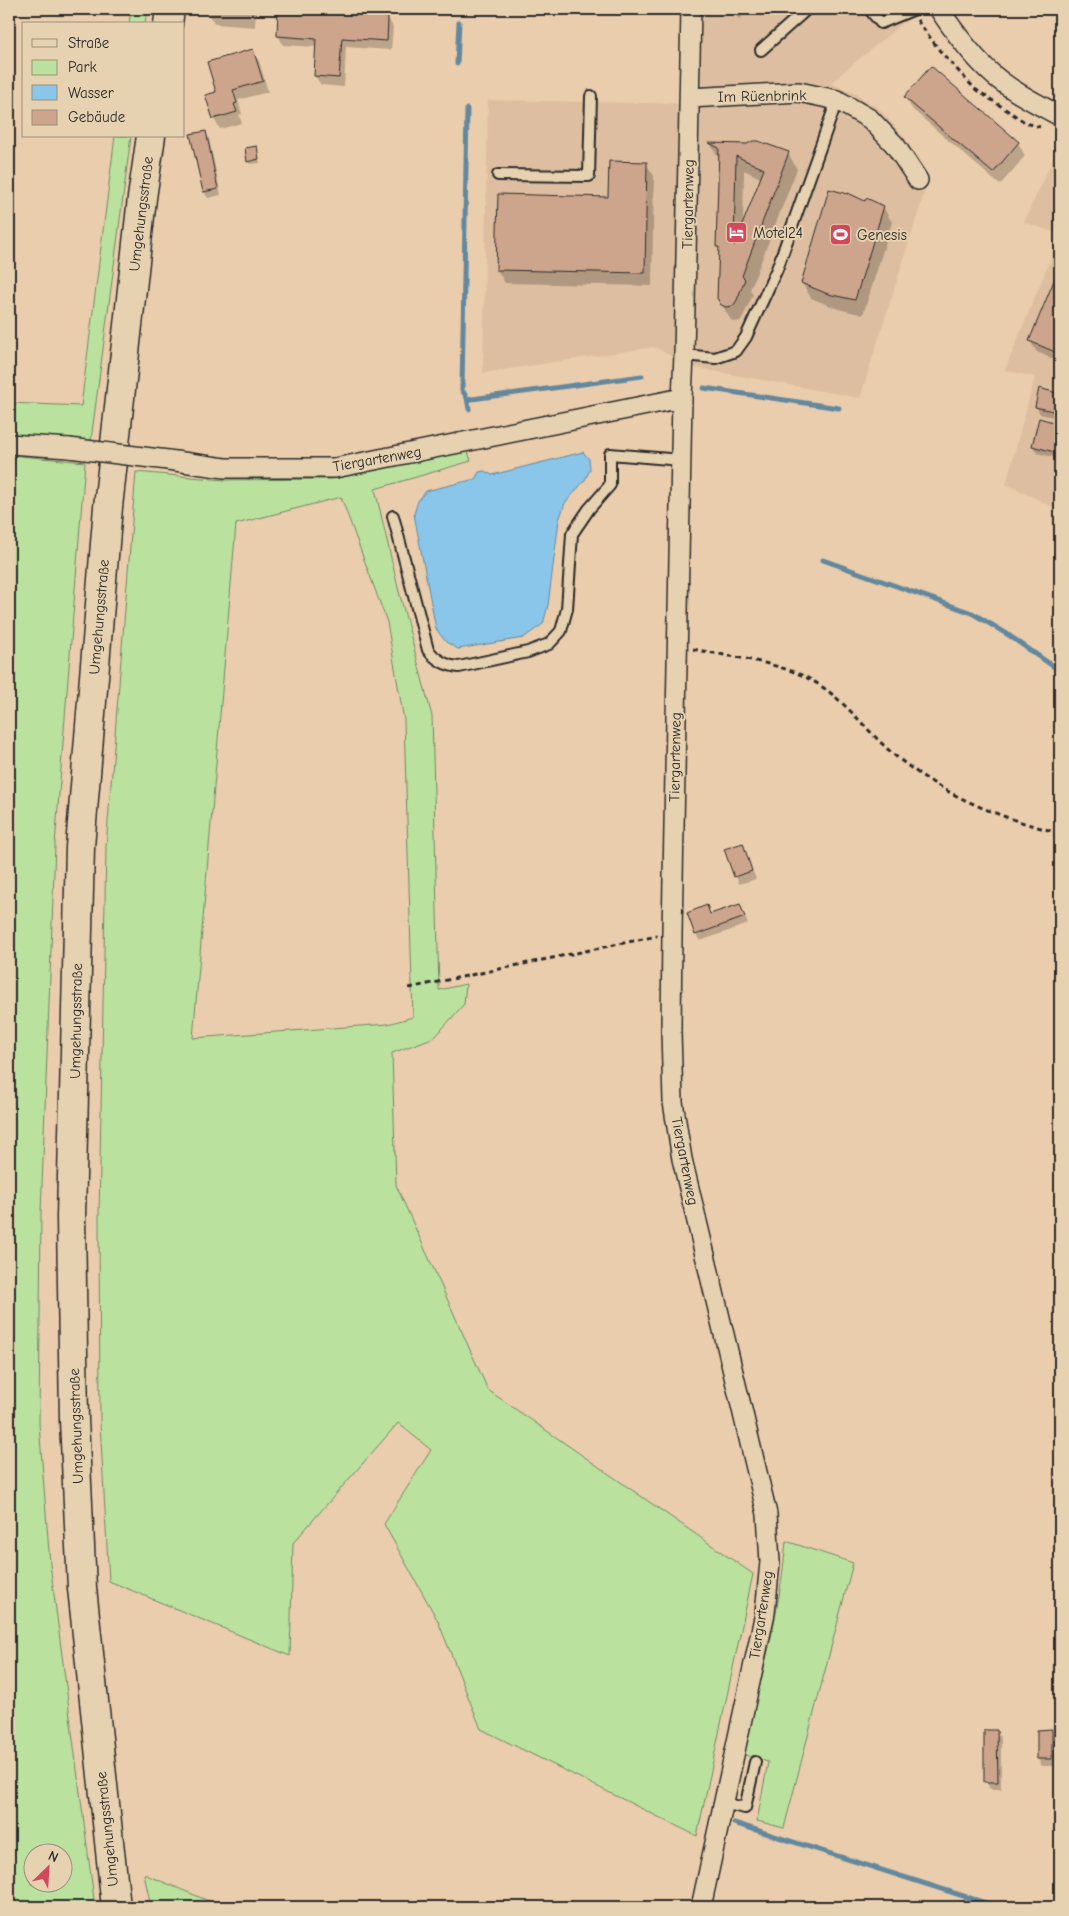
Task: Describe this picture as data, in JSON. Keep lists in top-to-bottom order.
{
  "streets": {
    "main road": ["Umgehungsstraße"],
    "street": ["Im Rüenbrink", "Tiergartenweg"]
  },
  "crossings": [
    ["Im Rüenbrink", "Tiergartenweg"]
  ],
  "places": {
    "hotel": ["Motel24"],
    "sports": ["Genesis"]
  },
  "legend": [
    "Straße",
    "Park",
    "Wasser",
    "Gebäude"
  ],
  "north": "top right"
}
